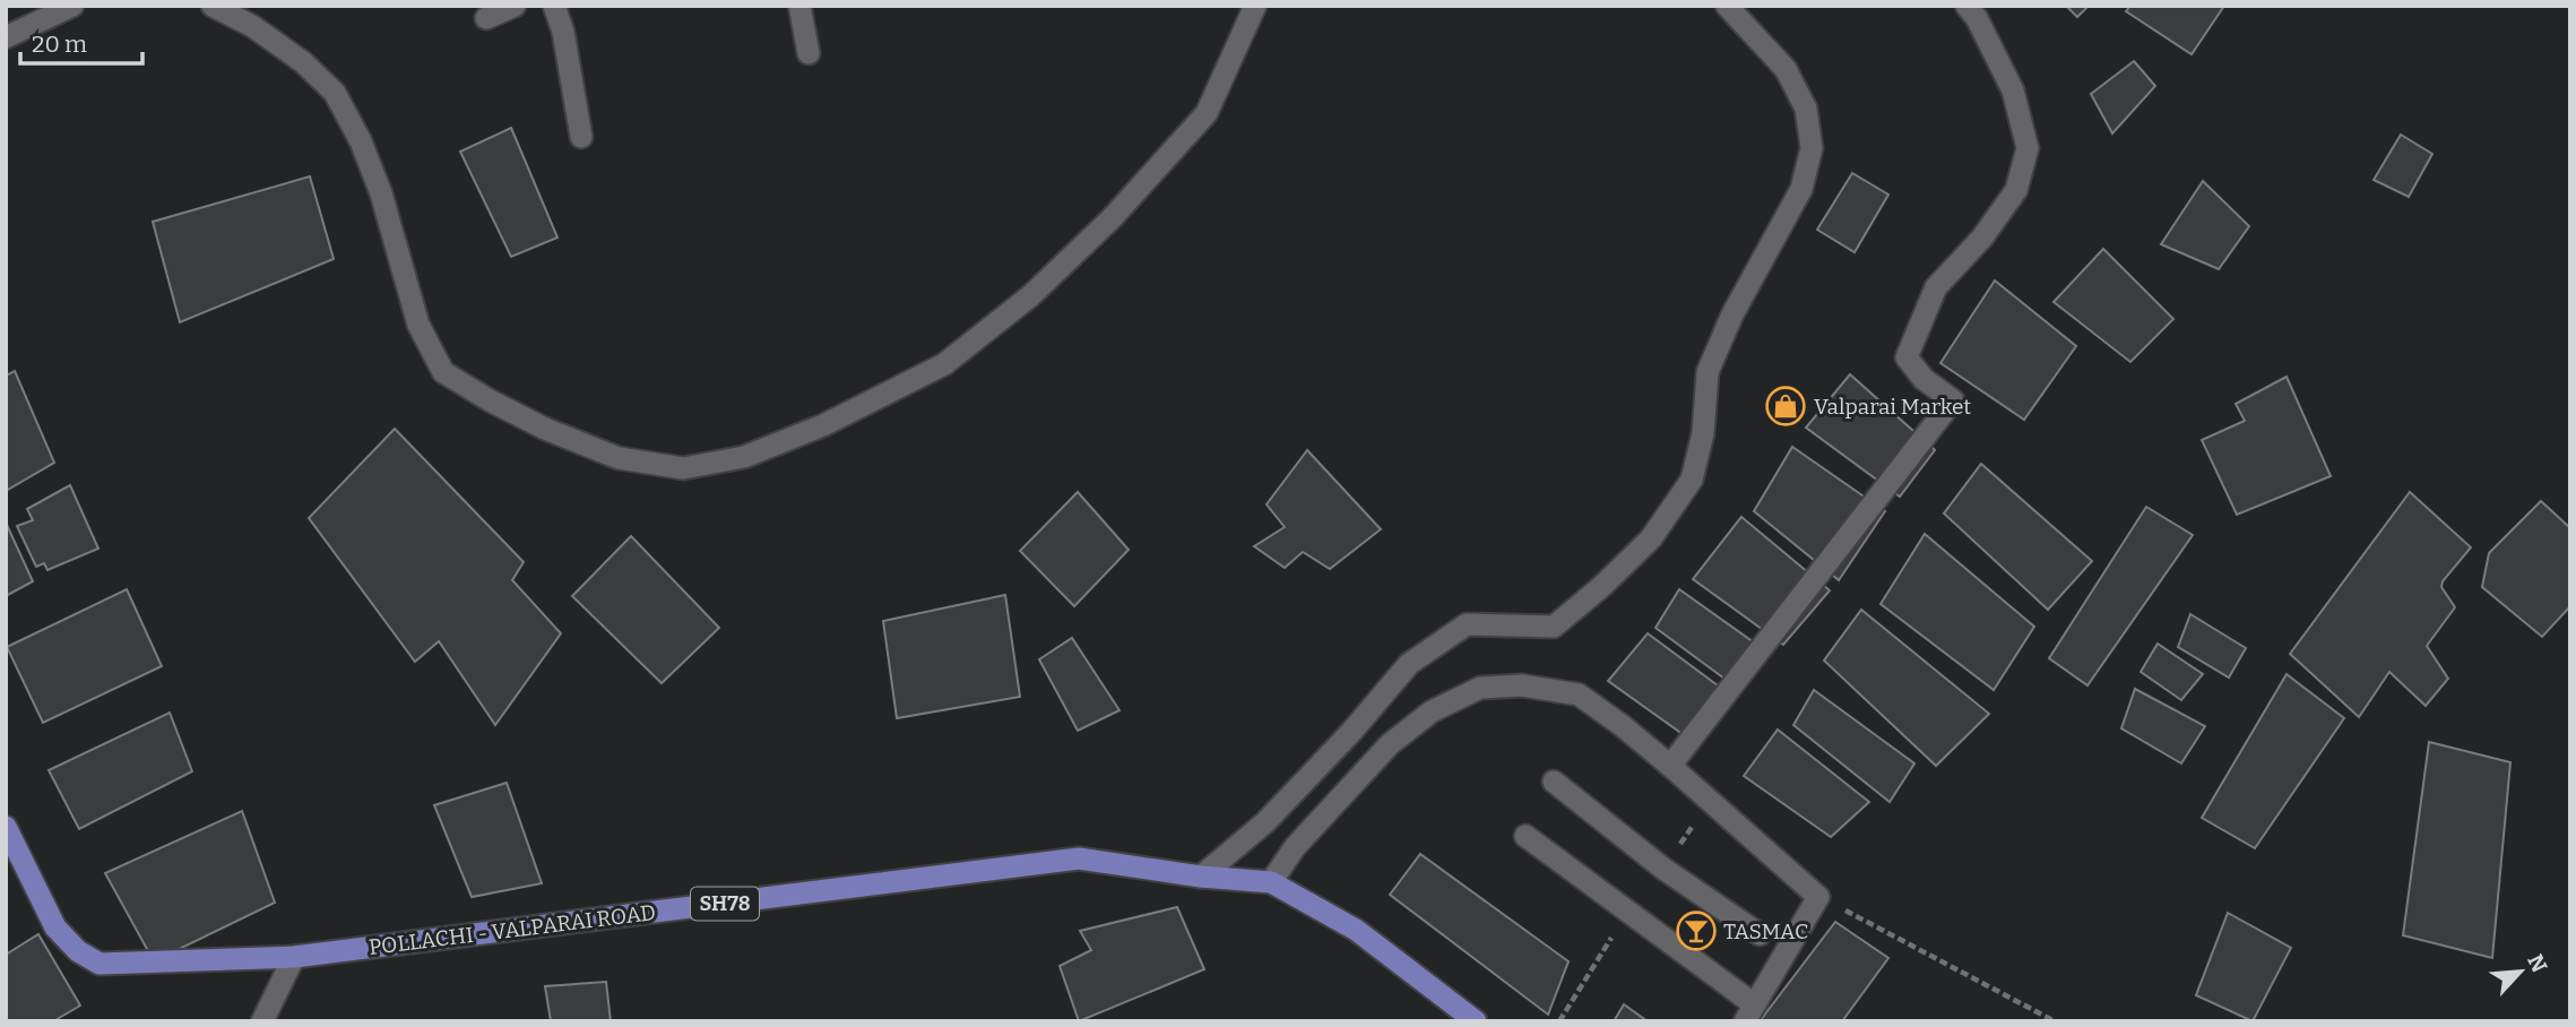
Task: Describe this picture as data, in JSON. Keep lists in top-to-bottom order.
{
  "streets": {
    "main road": ["SH78", "POLLACHI - VALPARAI ROAD"]
  },
  "places": {
    "shop": ["Valparai Market"],
    "bar": ["TASMAC"]
  },
  "scale_bar": "20 m",
  "north": "top right"
}
